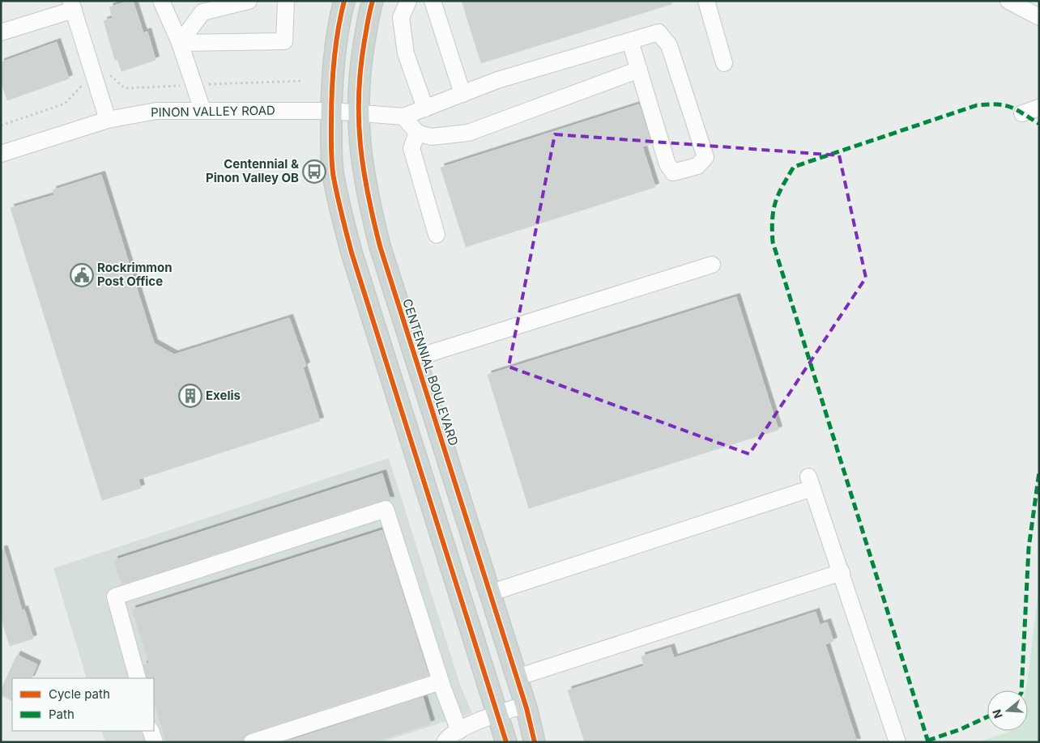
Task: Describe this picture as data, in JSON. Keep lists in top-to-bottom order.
{
  "streets": {
    "main road": ["CENTENNIAL BOULEVARD"],
    "street": ["PINON VALLEY ROAD"]
  },
  "crossings": [
    ["PINON VALLEY ROAD", "CENTENNIAL BOULEVARD"]
  ],
  "places": {
    "bus stop": ["Centennial & Pinon Valley OB"],
    "public building": ["Rockrimmon Post Office"],
    "building": ["Exelis"]
  },
  "legend": ["Cycle path", "Path"],
  "north": "left"
}
